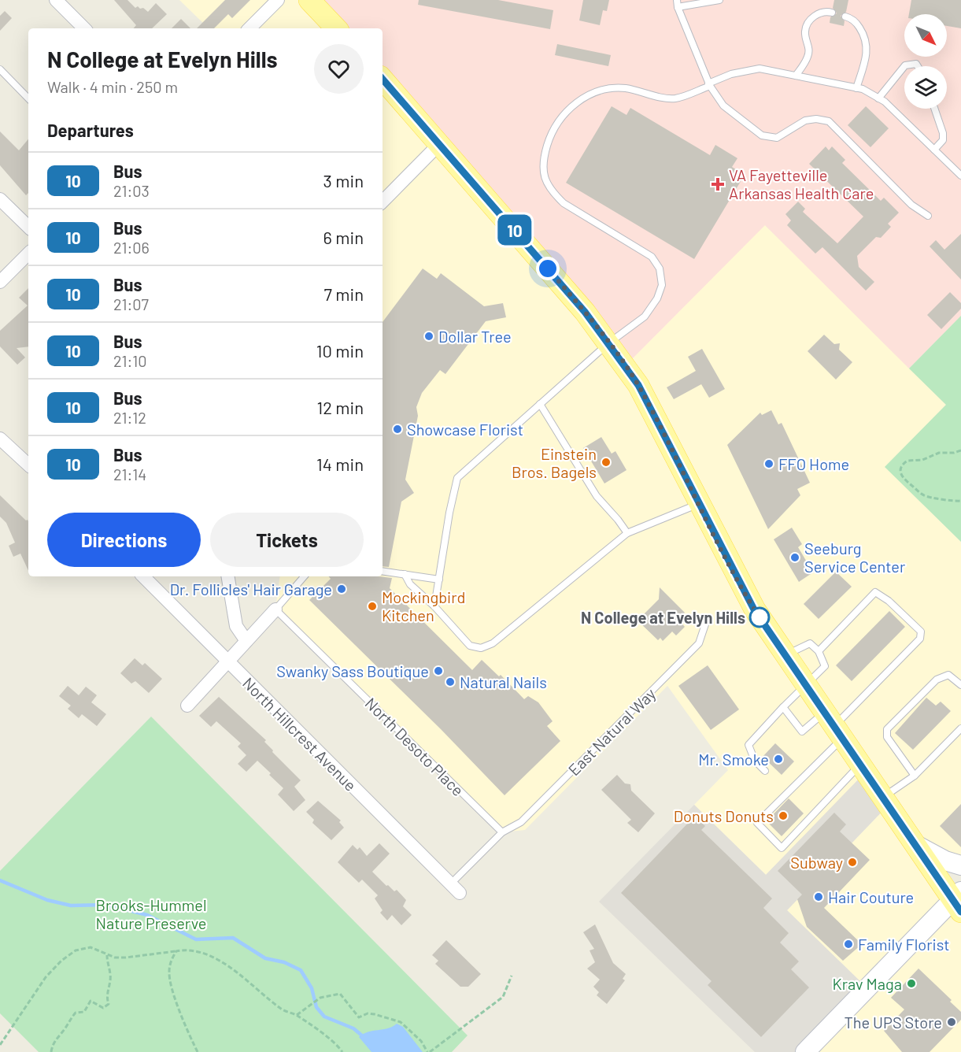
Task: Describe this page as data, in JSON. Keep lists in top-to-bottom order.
{
  "streets": {
    "street": ["North Hillcrest Avenue"],
    "lane": ["East Natural Way", "North Desoto Place"]
  },
  "crossings": [
    ["East Natural Way", "North Desoto Place"]
  ],
  "parks": ["Brooks-Hummel Nature Preserve"],
  "places": {
    "health": ["VA Fayetteville Arkansas Health Care"],
    "other": [
      "Dollar Tree",
      "Showcase Florist",
      "Einstein Bros. Bagels",
      "FFO Home",
      "Seeburg Service Center",
      "Dr. Follicles' Hair Garage",
      "Mockingbird Kitchen",
      "N College at Evelyn Hills",
      "Swanky Sass Boutique",
      "Natural Nails",
      "Mr. Smoke",
      "Donuts Donuts",
      "Subway",
      "Hair Couture",
      "Family Florist",
      "Krav Maga",
      "The UPS Store"
    ]
  },
  "lines": ["bus line 10"],
  "north": "bottom right",
  "page": {
    "on_map": "10",
    "heading": [
      ["N College at Evelyn Hills", "Walk · 4 min · 250 m"],
      "Departures"
    ],
    "list": [
      {
        "mark": "10",
        "name": "Bus",
        "note": "21:03",
        "value": "3 min"
      },
      {
        "mark": "10",
        "name": "Bus",
        "note": "21:06",
        "value": "6 min"
      },
      {
        "mark": "10",
        "name": "Bus",
        "note": "21:07",
        "value": "7 min"
      },
      {
        "mark": "10",
        "name": "Bus",
        "note": "21:10",
        "value": "10 min"
      },
      {
        "mark": "10",
        "name": "Bus",
        "note": "21:12",
        "value": "12 min"
      },
      {
        "mark": "10",
        "name": "Bus",
        "note": "21:14",
        "value": "14 min"
      }
    ],
    "buttons": ["Directions", "Tickets"]
  }
}
